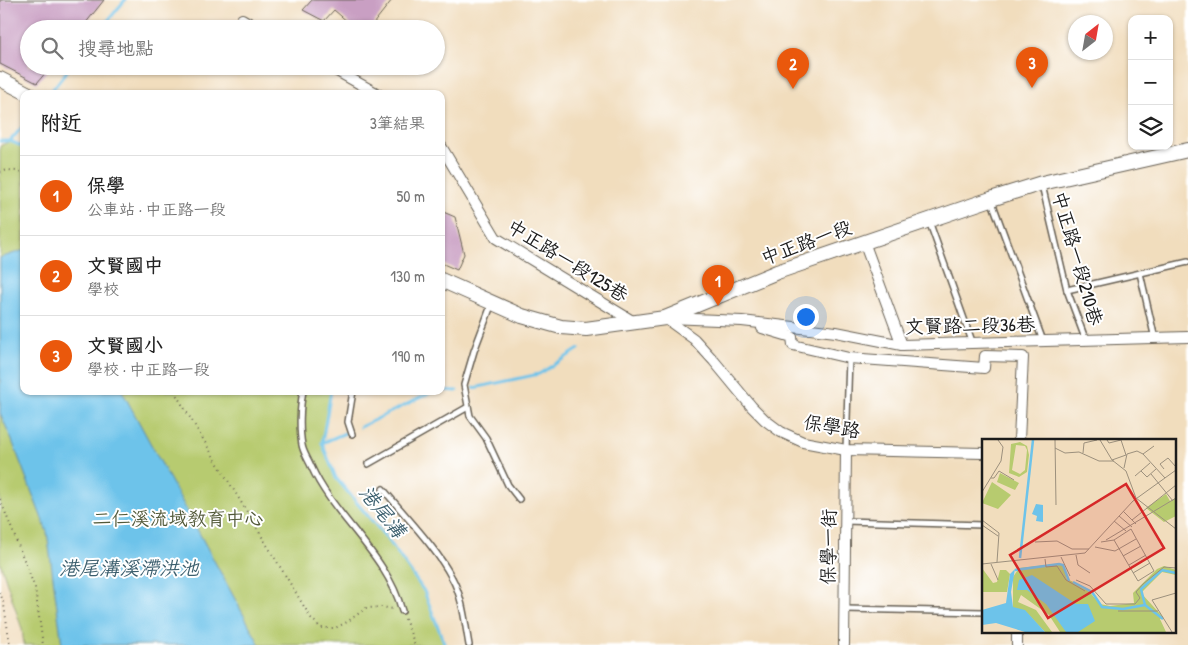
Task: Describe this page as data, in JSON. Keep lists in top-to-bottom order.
{
  "streets": {
    "main road": ["中正路一段"],
    "street": [
      "中正路一段125巷",
      "文賢路二段36巷",
      "保學路",
      "保學一街"
    ],
    "lane": ["中正路一段210巷"]
  },
  "crossings": [
    ["中正路一段", "中正路一段210巷"],
    ["中正路一段", "中正路一段125巷"],
    ["中正路一段", "文賢路二段36巷"],
    ["中正路一段", "保學路"],
    ["中正路一段210巷", "文賢路二段36巷"],
    ["文賢路二段36巷", "保學路"],
    ["保學路", "保學一街"]
  ],
  "water": ["港尾溝", "港尾溝溪滯洪池"],
  "parks": ["二仁溪流域教育中心"],
  "north": "top right",
  "page": {
    "map_buttons": ["+", "−"],
    "search": "搜尋地點",
    "pins": ["3", "2", "1"],
    "heading": ["附近", "3筆結果"],
    "list": [
      {
        "mark": "1",
        "name": "保學",
        "note": "公車站 · 中正路一段",
        "value": "50 m"
      },
      {
        "mark": "2",
        "name": "文賢國中",
        "note": "學校",
        "value": "130 m"
      },
      {
        "mark": "3",
        "name": "文賢國小",
        "note": "學校 · 中正路一段",
        "value": "190 m"
      }
    ]
  }
}
